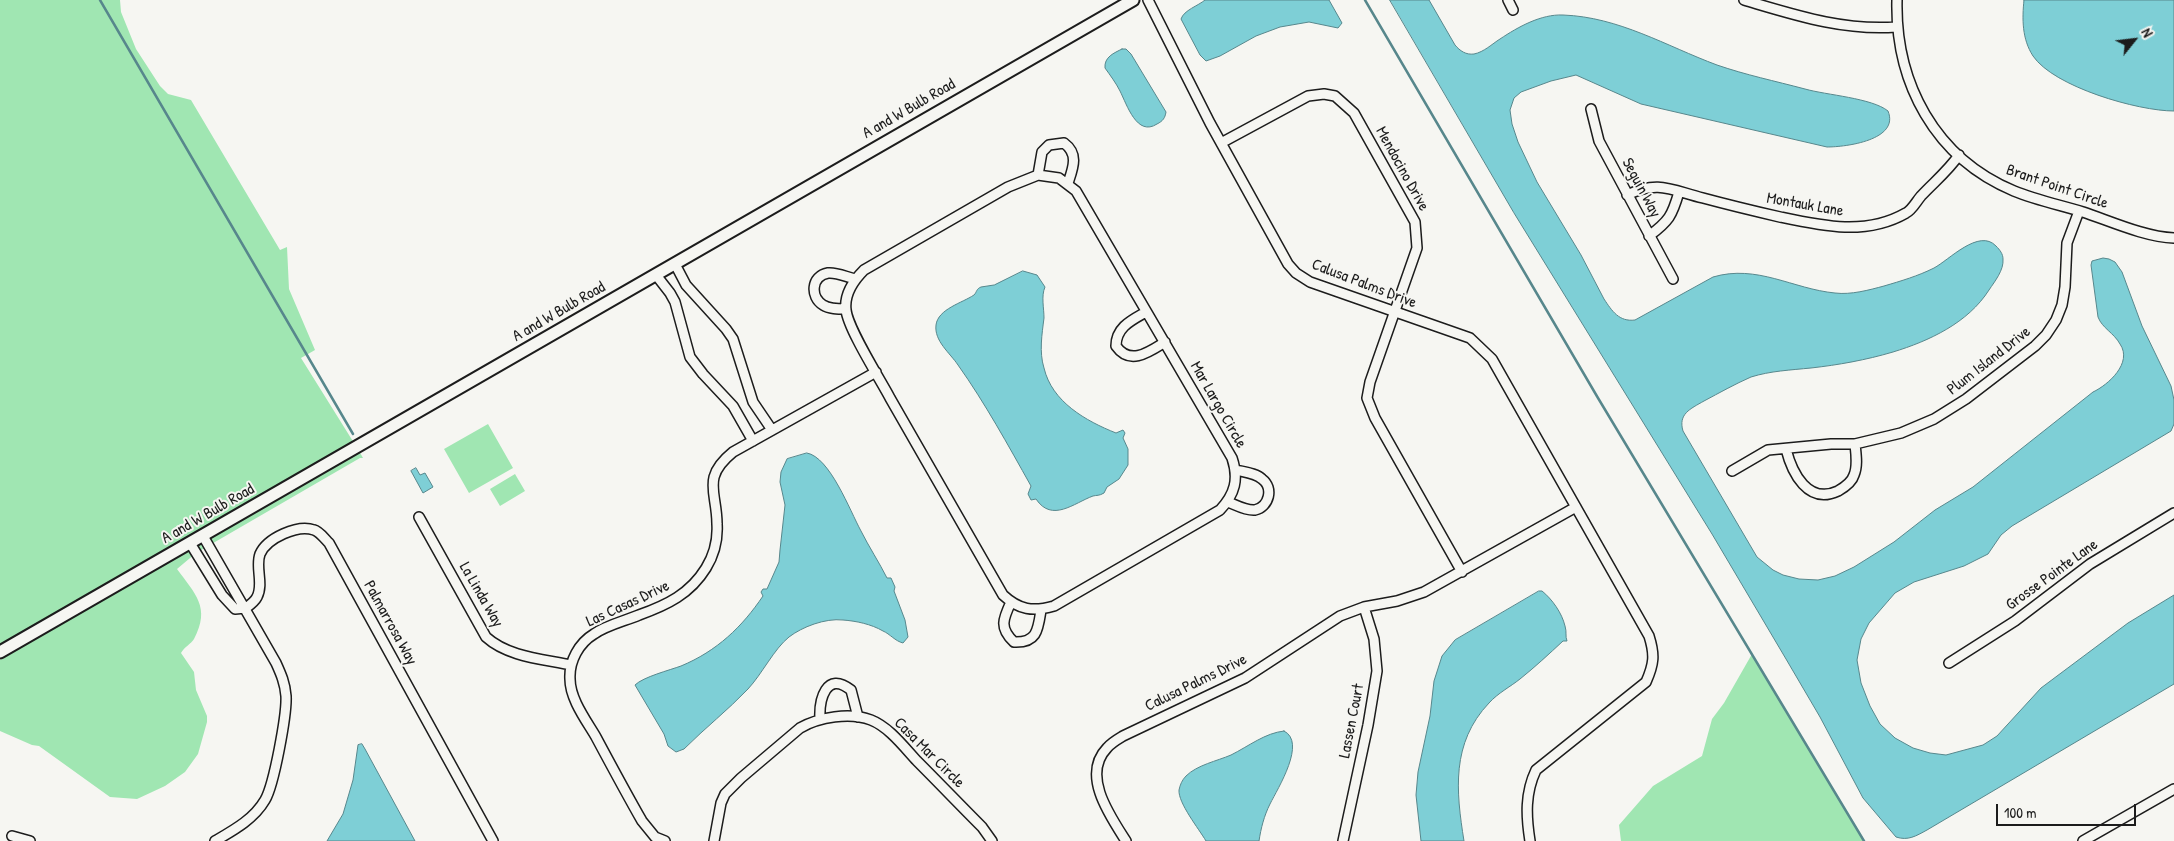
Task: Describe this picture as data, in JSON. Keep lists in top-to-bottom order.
{
  "streets": {
    "street": [
      "A and W Bulb Road",
      "Mendocino Drive",
      "Brant Point Circle",
      "Seguin Way",
      "Montauk Lane",
      "Calusa Palms Drive",
      "Plum Island Drive",
      "Mar Largo Circle",
      "Grosse Pointe Lane",
      "La Linda Way",
      "Las Casas Drive",
      "Palmarrosa Way",
      "Lassen Court",
      "Casa Mar Circle"
    ]
  },
  "crossings": [
    ["Mendocino Drive", "Calusa Palms Drive"],
    ["Brant Point Circle", "Montauk Lane"],
    ["Brant Point Circle", "Plum Island Drive"],
    ["Seguin Way", "Montauk Lane"],
    ["Calusa Palms Drive", "Lassen Court"],
    ["La Linda Way", "Las Casas Drive"]
  ],
  "scale_bar": "100 m",
  "north": "top right"
}
